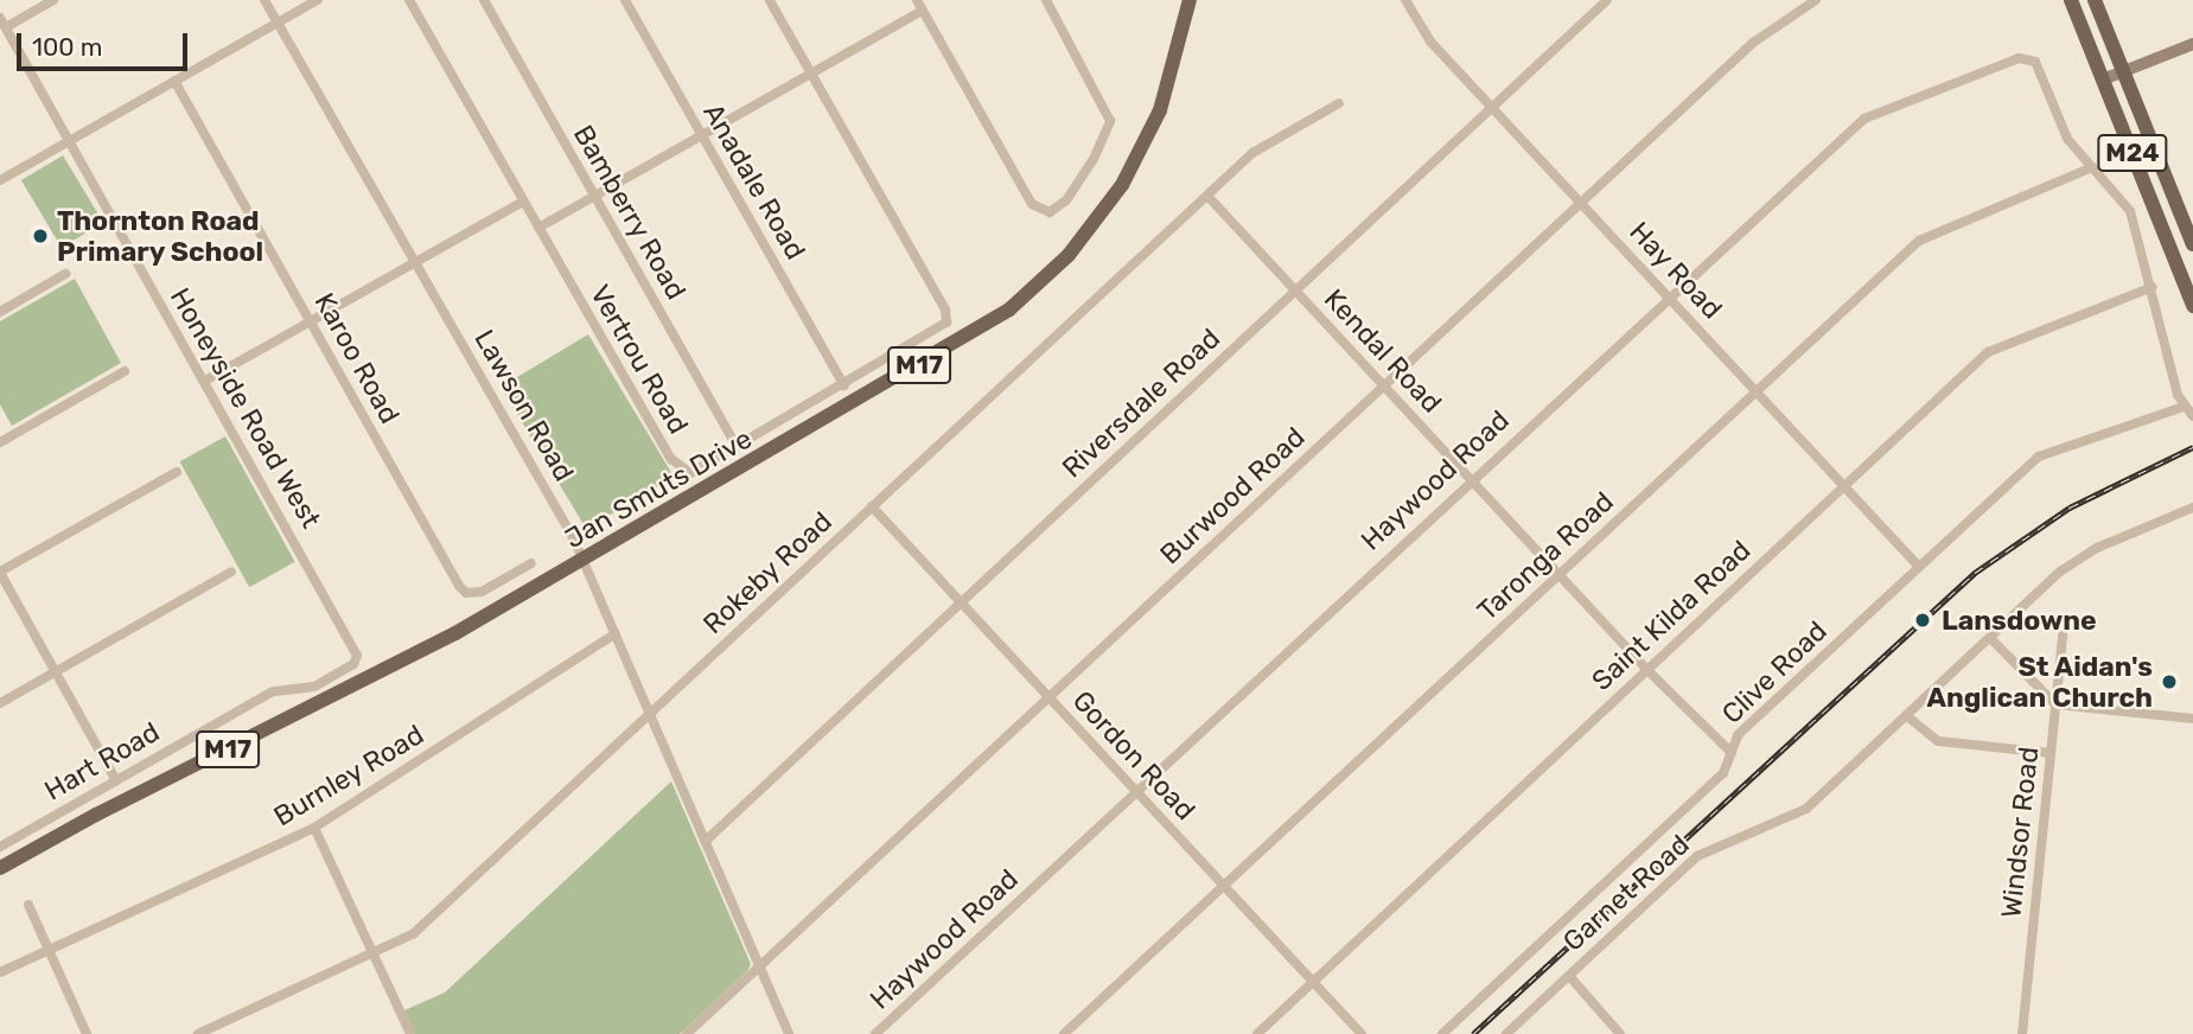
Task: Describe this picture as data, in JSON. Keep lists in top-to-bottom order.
{
  "streets": {
    "main road": ["M24", "M17", "Jan Smuts Drive"],
    "street": [
      "Anadale Road",
      "Bamberry Road",
      "Hay Road",
      "Kendal Road",
      "Karoo Road",
      "Vertrou Road",
      "Riversdale Road",
      "Lawson Road",
      "Honeyside Road West",
      "Haywood Road",
      "Burwood Road",
      "Taronga Road",
      "Rokeby Road",
      "Saint Kilda Road",
      "Clive Road",
      "Gordon Road",
      "Hart Road",
      "Burnley Road",
      "Windsor Road",
      "Garnet Road"
    ]
  },
  "crossings": [
    ["Anadale Road", "Vertrou Road"],
    ["Bamberry Road", "Vertrou Road"],
    ["Hay Road", "Riversdale Road"],
    ["Hay Road", "Haywood Road"],
    ["Hay Road", "Burwood Road"],
    ["Hay Road", "Taronga Road"],
    ["Hay Road", "Saint Kilda Road"],
    ["Hay Road", "Clive Road"],
    ["Kendal Road", "Riversdale Road"],
    ["Kendal Road", "Haywood Road"],
    ["Kendal Road", "Burwood Road"],
    ["Kendal Road", "Taronga Road"],
    ["Kendal Road", "Rokeby Road"],
    ["Kendal Road", "Saint Kilda Road"],
    ["Kendal Road", "Clive Road"],
    ["Riversdale Road", "Lawson Road"],
    ["Riversdale Road", "Gordon Road"],
    ["Lawson Road", "Jan Smuts Drive"],
    ["Lawson Road", "Burwood Road"],
    ["Lawson Road", "Rokeby Road"],
    ["Lawson Road", "Burnley Road"],
    ["Honeyside Road West", "Hart Road"],
    ["Haywood Road", "Taronga Road"],
    ["Haywood Road", "Saint Kilda Road"],
    ["Haywood Road", "Clive Road"],
    ["Haywood Road", "Gordon Road"],
    ["Burwood Road", "Gordon Road"],
    ["Taronga Road", "Gordon Road"],
    ["Rokeby Road", "Gordon Road"],
    ["Saint Kilda Road", "Gordon Road"]
  ],
  "places": ["Thornton Road Primary School", "Lansdowne", "St Aidan's Anglican Church"],
  "scale_bar": "100 m"
}
